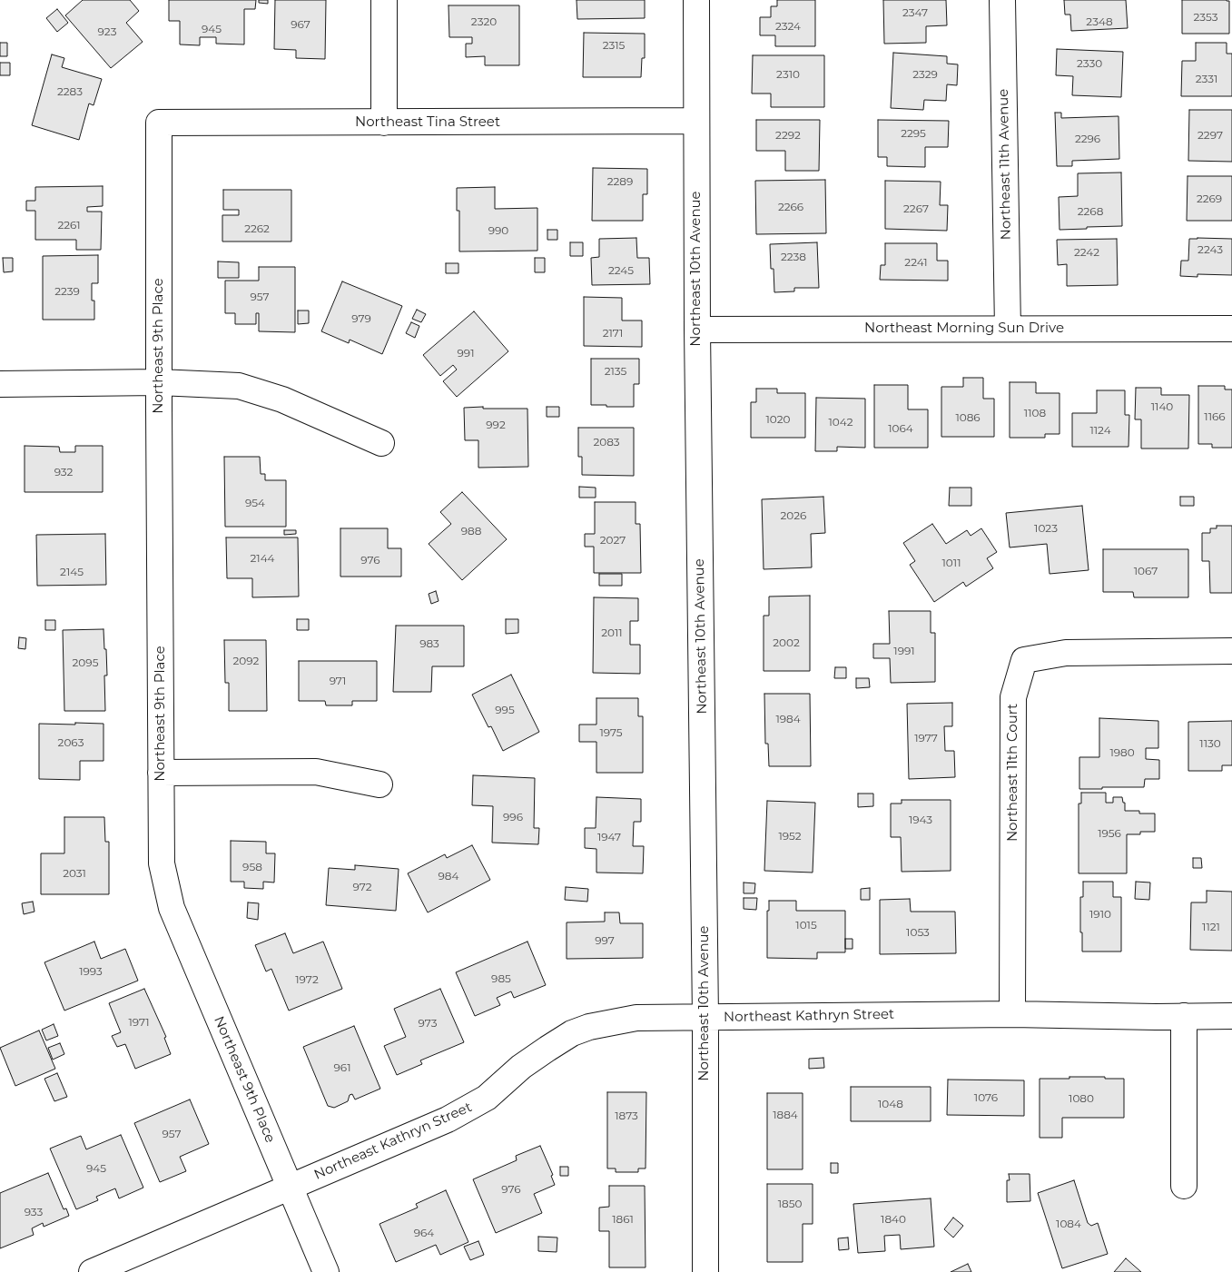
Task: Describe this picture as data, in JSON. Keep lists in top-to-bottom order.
{
  "streets": {
    "street": [
      "Northeast Tina Street",
      "Northeast 11th Avenue",
      "Northeast 10th Avenue",
      "Northeast Morning Sun Drive",
      "Northeast 9th Place",
      "Northeast 11th Court",
      "Northeast Kathryn Street"
    ]
  },
  "crossings": [
    ["Northeast Tina Street", "Northeast 10th Avenue"],
    ["Northeast Tina Street", "Northeast 9th Place"],
    ["Northeast 11th Avenue", "Northeast Morning Sun Drive"],
    ["Northeast 10th Avenue", "Northeast Morning Sun Drive"],
    ["Northeast 10th Avenue", "Northeast Kathryn Street"],
    ["Northeast 9th Place", "Northeast Kathryn Street"],
    ["Northeast 11th Court", "Northeast Kathryn Street"]
  ],
  "house_numbers": [
    "2347",
    "2353",
    "2320",
    "2348",
    "967",
    "2324",
    "945",
    "923",
    "2315",
    "2330",
    "2310",
    "2329",
    "2331",
    "2283",
    "2295",
    "2292",
    "2297",
    "2296",
    "2289",
    "2269",
    "2266",
    "2267",
    "2268",
    "2261",
    "2262",
    "990",
    "2243",
    "2242",
    "2238",
    "2241",
    "2245",
    "2239",
    "957",
    "979",
    "2171",
    "991",
    "2135",
    "1140",
    "1108",
    "1166",
    "1086",
    "1020",
    "1042",
    "992",
    "1064",
    "1124",
    "2083",
    "932",
    "954",
    "2026",
    "1023",
    "988",
    "2027",
    "2144",
    "976",
    "1011",
    "1067",
    "2145",
    "2011",
    "2002",
    "983",
    "1991",
    "2092",
    "2095",
    "971",
    "995",
    "1984",
    "1975",
    "1977",
    "2063",
    "1130",
    "1980",
    "996",
    "1943",
    "1956",
    "1952",
    "1947",
    "958",
    "2031",
    "984",
    "972",
    "1910",
    "1015",
    "1121",
    "1053",
    "997",
    "1993",
    "985",
    "1972",
    "1971",
    "973",
    "961",
    "1076",
    "1080",
    "1048",
    "1884",
    "1873",
    "957",
    "945",
    "976",
    "1850",
    "933",
    "1861",
    "1840",
    "1084",
    "964"
  ]
}
